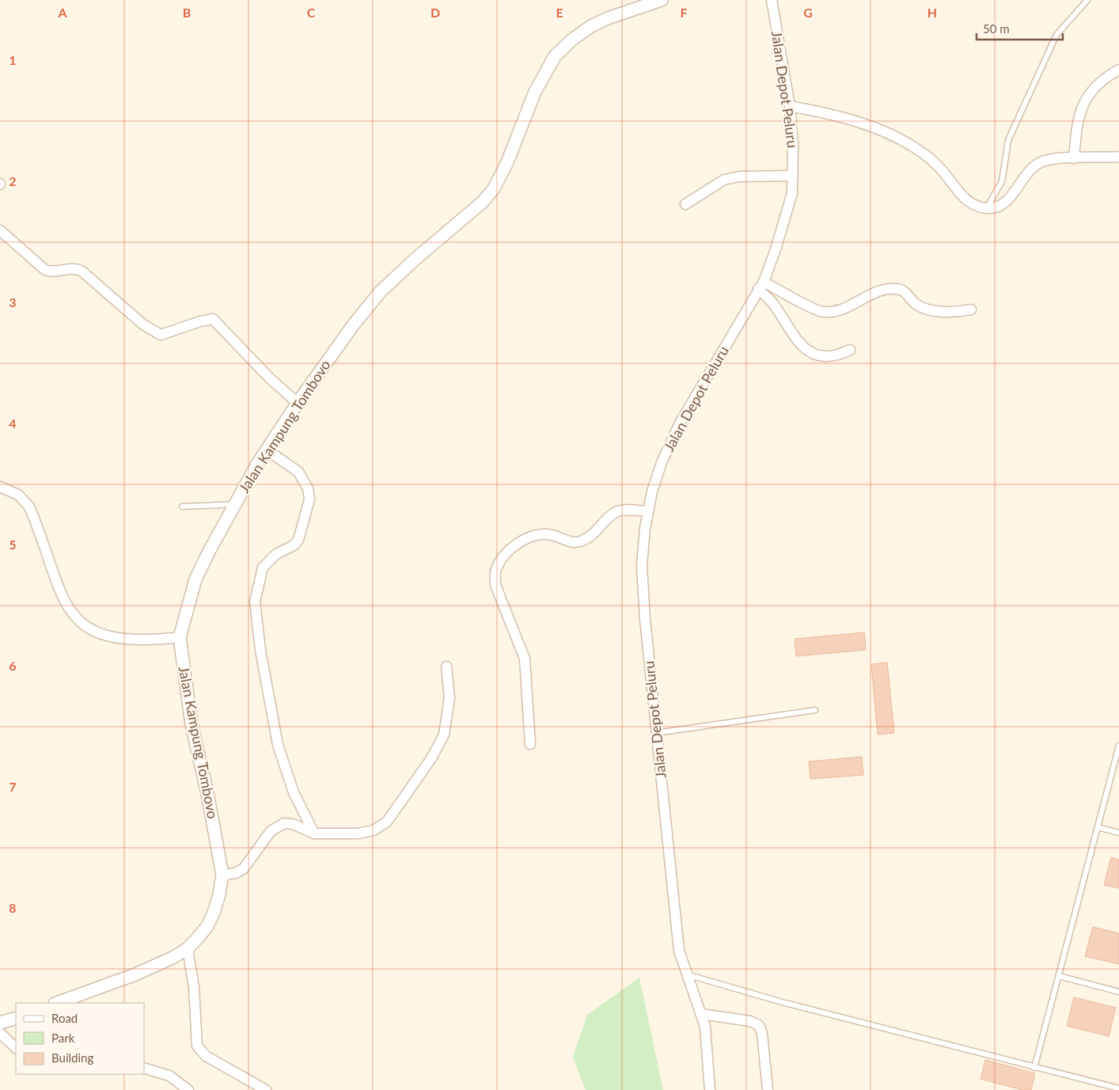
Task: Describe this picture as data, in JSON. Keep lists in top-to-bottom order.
{
  "streets": {
    "street": ["Jalan Depot Peluru", "Jalan Kampung Tombovo"]
  },
  "legend": ["Road", "Park", "Building"],
  "scale_bar": "50 m",
  "grid": {
    "columns": [
      "A",
      "B",
      "C",
      "D",
      "E",
      "F",
      "G",
      "H"
    ],
    "rows": [
      "1",
      "2",
      "3",
      "4",
      "5",
      "6",
      "7",
      "8"
    ]
  }
}
